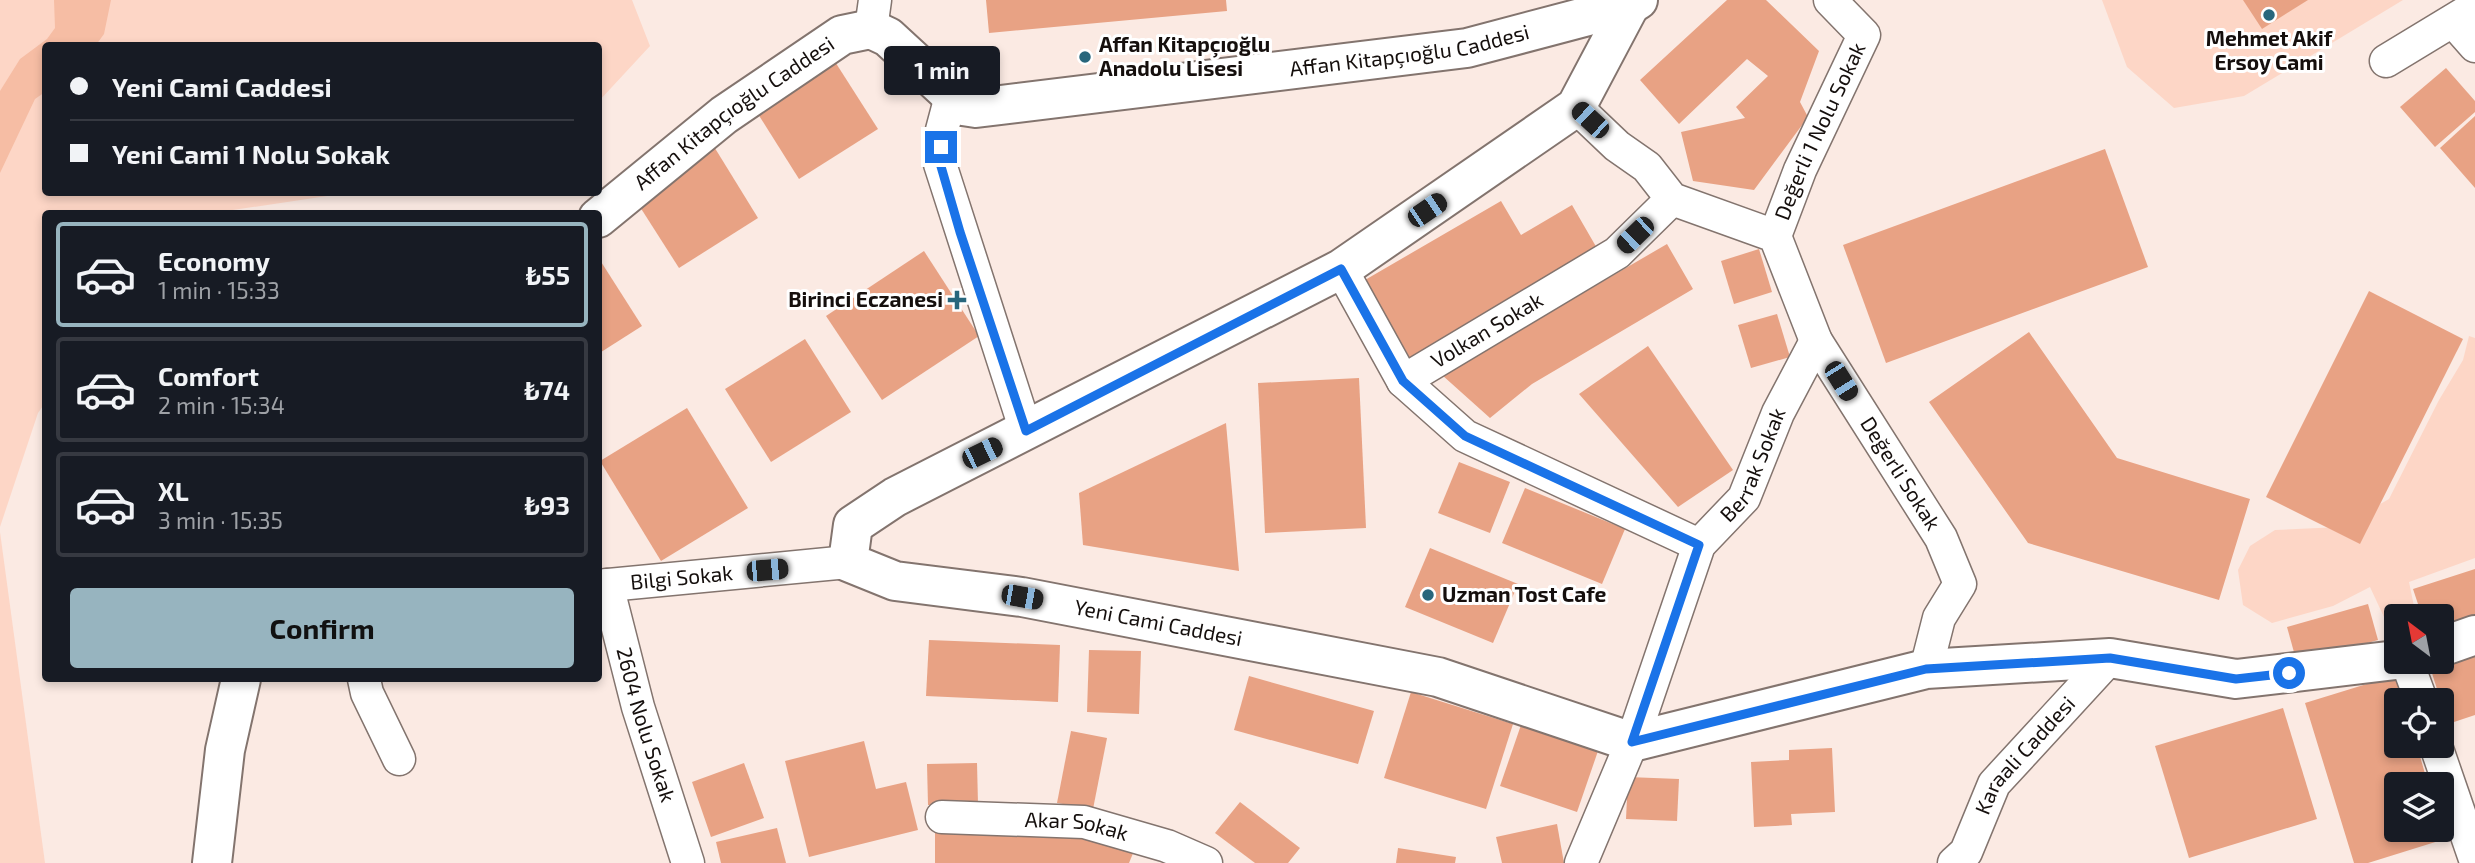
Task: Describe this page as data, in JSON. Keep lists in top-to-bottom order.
{
  "streets": {
    "street": [
      "Affan Kitapçıoğlu Caddesi",
      "Değerli 1 Nolu Sokak",
      "Volkan Sokak",
      "Berrak Sokak",
      "Değerli Sokak",
      "Bilgi Sokak",
      "Yeni Cami Caddesi",
      "2604 Nolu Sokak",
      "Karaali Caddesi",
      "Akar Sokak"
    ]
  },
  "crossings": [
    ["Değerli 1 Nolu Sokak", "Değerli Sokak"],
    ["Volkan Sokak", "Berrak Sokak"],
    ["Berrak Sokak", "Değerli Sokak"],
    ["Berrak Sokak", "Yeni Cami Caddesi"],
    ["Bilgi Sokak", "Yeni Cami Caddesi"],
    ["Bilgi Sokak", "2604 Nolu Sokak"]
  ],
  "places": {
    "other": ["Mehmet Akif Ersoy Cami", "Affan Kitapçıoğlu Anadolu Lisesi", "Uzman Tost Cafe"],
    "health": ["Birinci Eczanesi"]
  },
  "north": "top left",
  "page": {
    "banner": ["Yeni Cami Caddesi", "Yeni Cami 1 Nolu Sokak"],
    "bubble": "1 min",
    "list": [
      {
        "name": "Economy",
        "note": "1 min · 15:33",
        "value": "₺55"
      },
      {
        "name": "Comfort",
        "note": "2 min · 15:34",
        "value": "₺74"
      },
      {
        "name": "XL",
        "note": "3 min · 15:35",
        "value": "₺93"
      }
    ],
    "buttons": "Confirm"
  }
}
